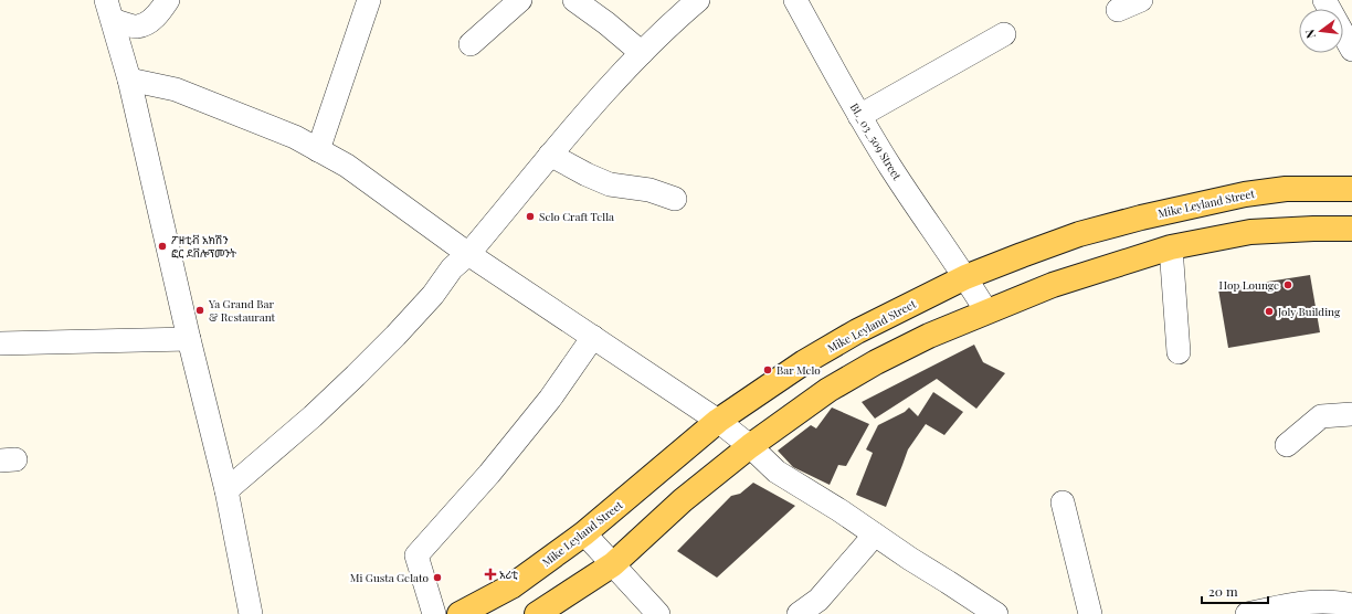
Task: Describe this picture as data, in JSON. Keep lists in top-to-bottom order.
{
  "streets": {
    "main road": ["Mike Leyland Street"],
    "street": ["BL_03_509 Street"]
  },
  "crossings": [
    ["BL_03_509 Street", "Mike Leyland Street"]
  ],
  "places": {
    "other": [
      "Selo Craft Tella",
      "ፖዘቲቭ አክሽን ፎር ደቨሎፕመንት",
      "Hop Lounge",
      "Ya Grand Bar & Restaurant",
      "Joly Building",
      "Bar Melo",
      "Mi Gusta Gelato"
    ],
    "health": ["አሪቲ"]
  },
  "scale_bar": "20 m",
  "north": "left"
}
